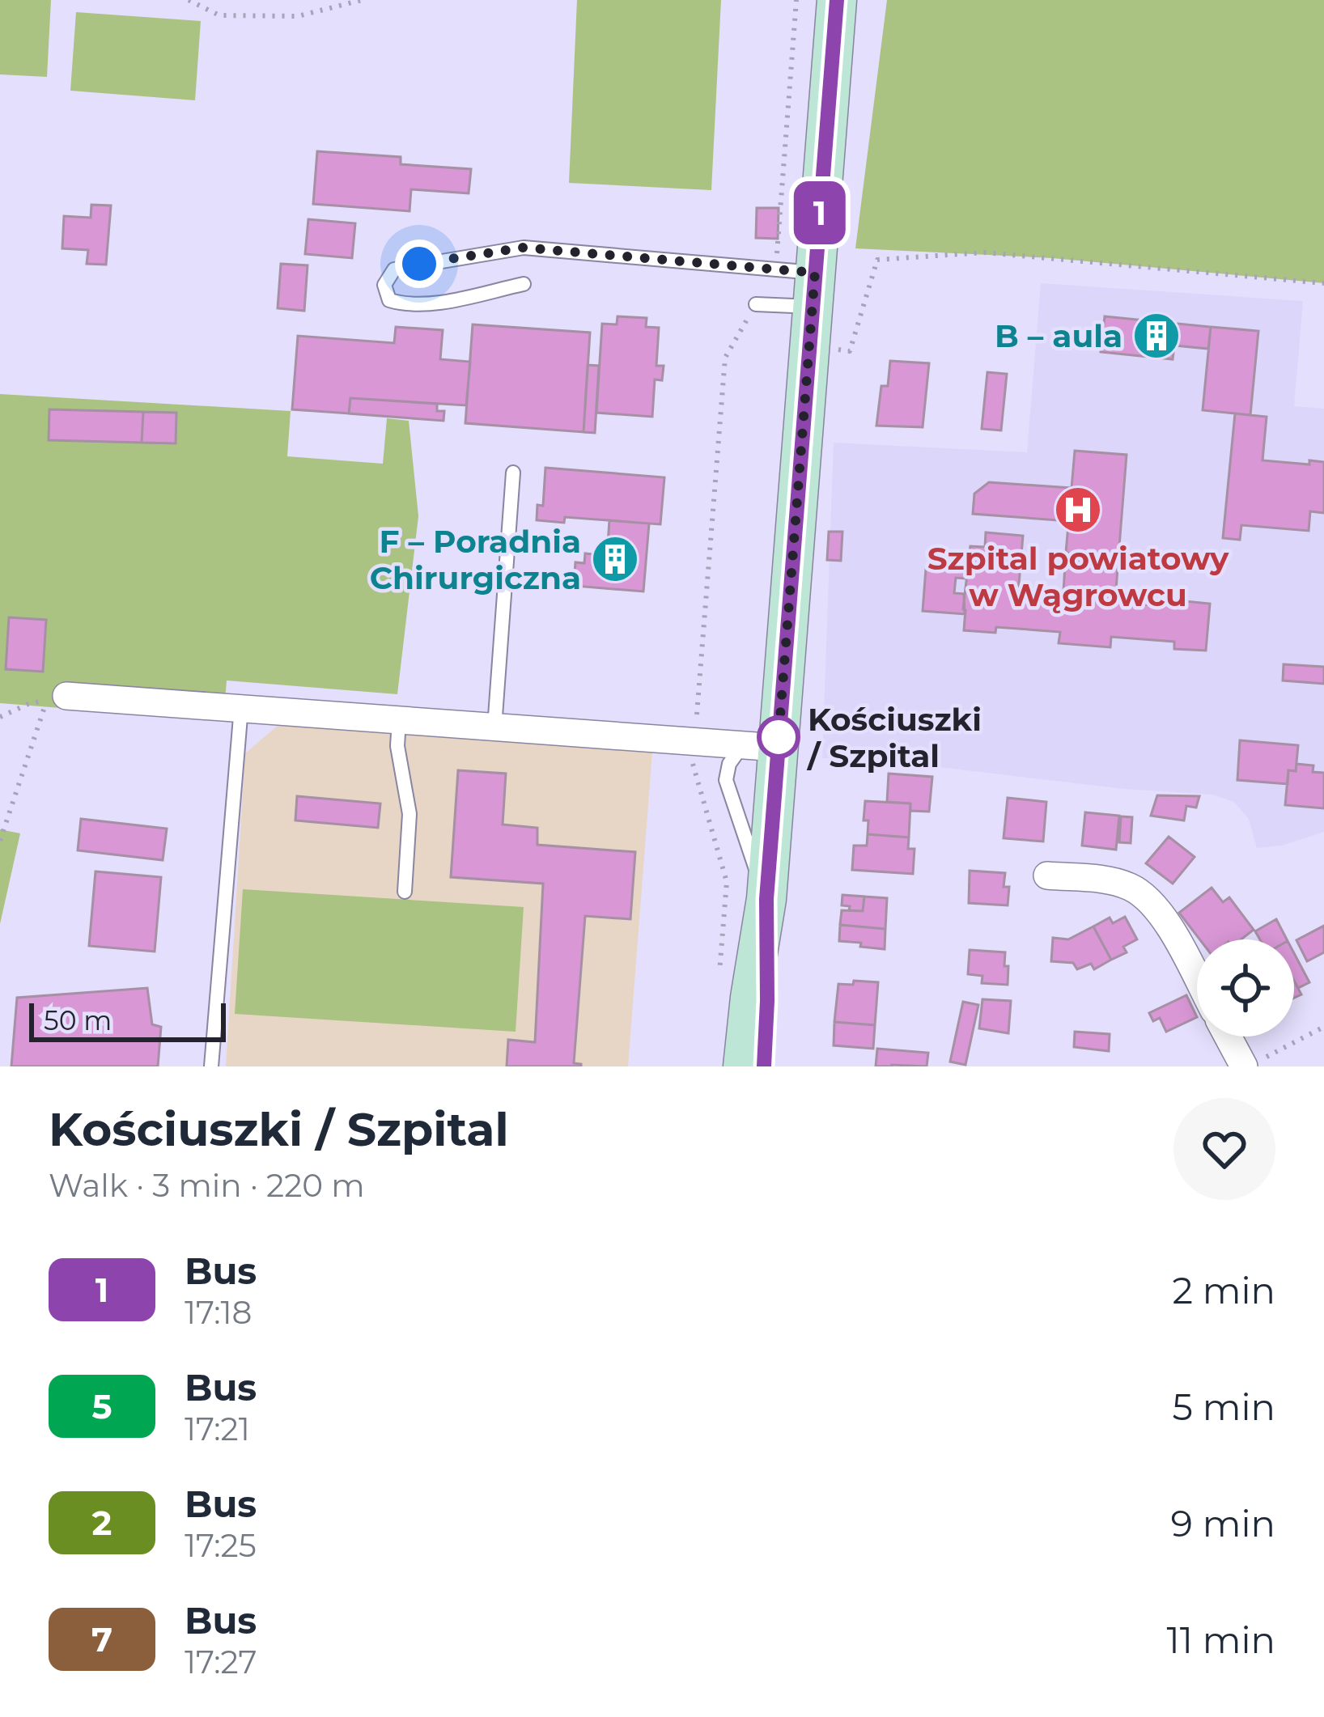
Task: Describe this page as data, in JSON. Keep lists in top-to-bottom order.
{
  "places": {
    "building": ["B – aula", "F – Poradnia Chirurgiczna"],
    "hospital": ["Szpital powiatowy w Wągrowcu"],
    "other": ["Kościuszki / Szpital"]
  },
  "lines": ["bus line 1"],
  "scale_bar": "50 m",
  "page": {
    "on_map": "1",
    "scale": "50 m",
    "heading": ["Kościuszki / Szpital", "Walk · 3 min · 220 m"],
    "list": [
      {
        "mark": "1",
        "name": "Bus",
        "note": "17:18",
        "value": "2 min"
      },
      {
        "mark": "5",
        "name": "Bus",
        "note": "17:21",
        "value": "5 min"
      },
      {
        "mark": "2",
        "name": "Bus",
        "note": "17:25",
        "value": "9 min"
      },
      {
        "mark": "7",
        "name": "Bus",
        "note": "17:27",
        "value": "11 min"
      }
    ]
  }
}
